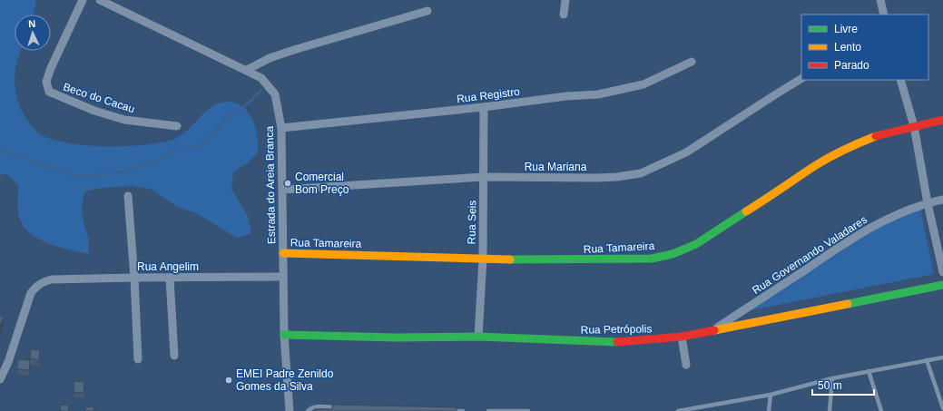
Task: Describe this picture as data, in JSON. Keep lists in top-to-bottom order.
{
  "streets": {
    "street": [
      "Rua Registro",
      "Beco do Cacau",
      "Rua Mariana",
      "Estrada do Areia Branca",
      "Rua Seis",
      "Rua Tamareira",
      "Rua Governando Valadares",
      "Rua Angelim",
      "Rua Petrópolis"
    ]
  },
  "crossings": [
    ["Rua Registro", "Estrada do Areia Branca"],
    ["Rua Registro", "Rua Seis"],
    ["Rua Mariana", "Estrada do Areia Branca"],
    ["Rua Mariana", "Rua Seis"],
    ["Estrada do Areia Branca", "Rua Tamareira"],
    ["Estrada do Areia Branca", "Rua Angelim"],
    ["Estrada do Areia Branca", "Rua Petrópolis"],
    ["Rua Seis", "Rua Tamareira"],
    ["Rua Seis", "Rua Petrópolis"],
    ["Rua Governando Valadares", "Rua Petrópolis"]
  ],
  "places": ["Comercial Bom Preço", "EMEI Padre Zenildo Gomes da Silva"],
  "legend": ["Livre", "Lento", "Parado"],
  "scale_bar": "50 m",
  "north": "top"
}
